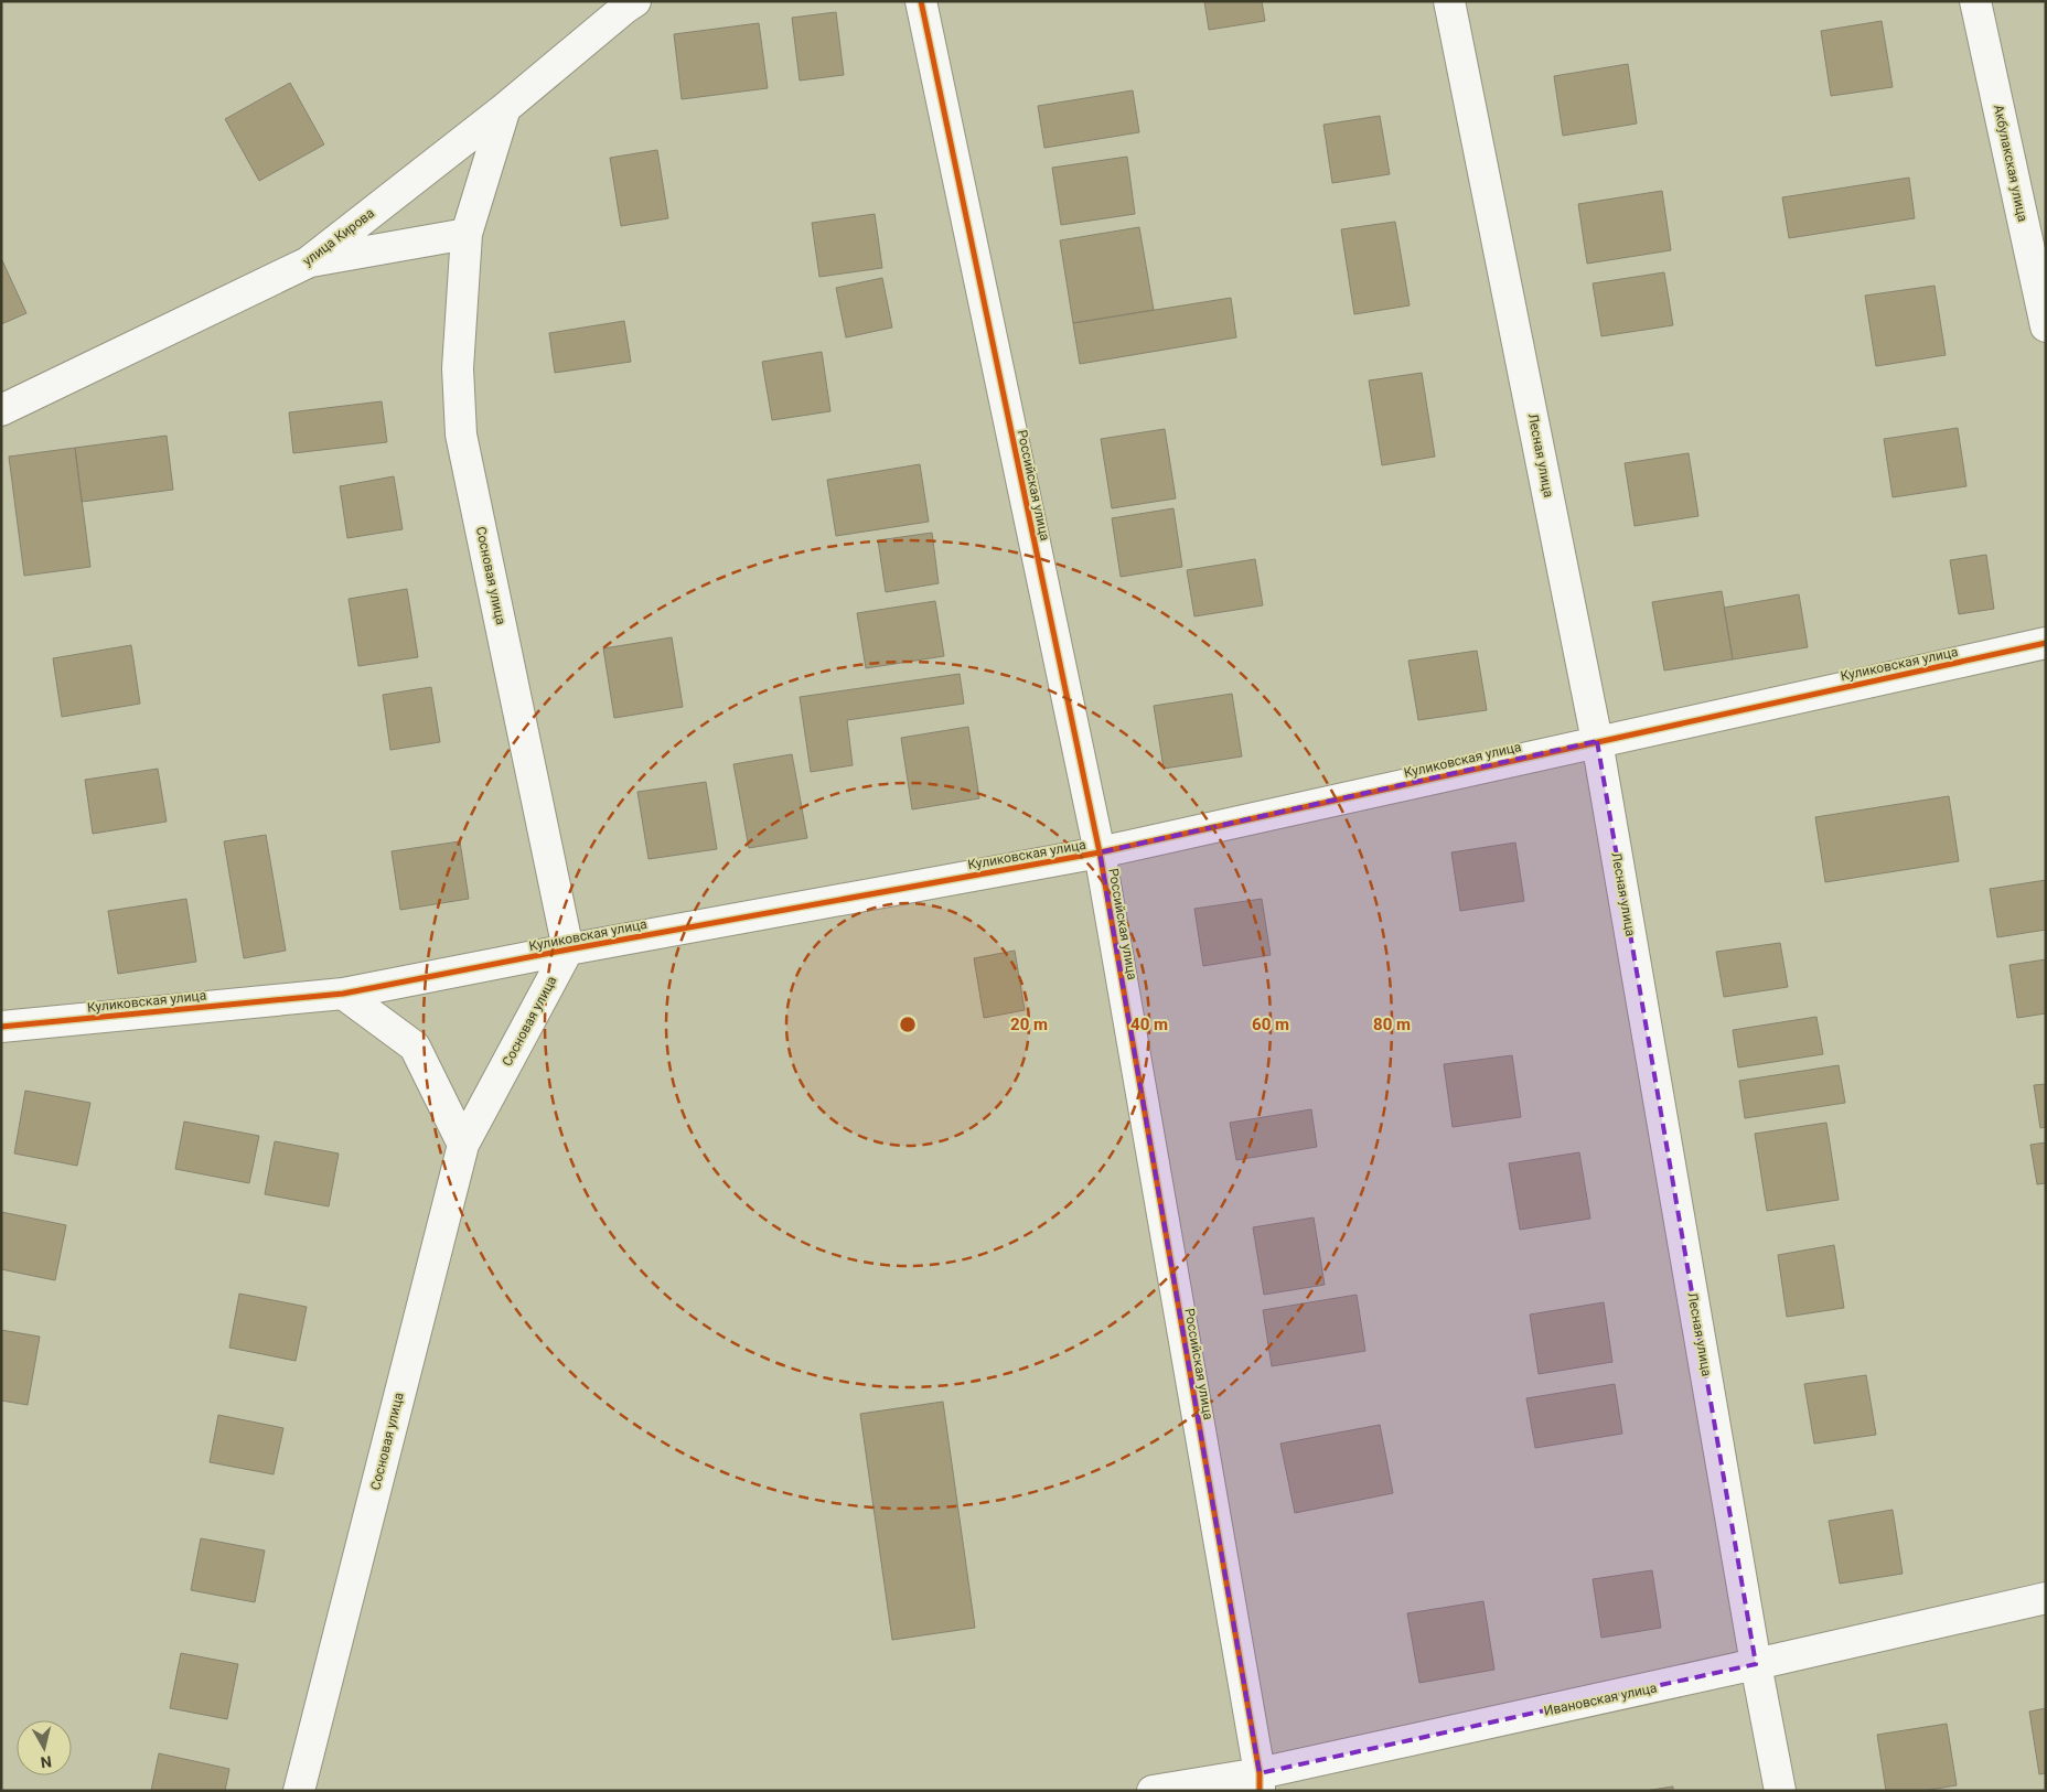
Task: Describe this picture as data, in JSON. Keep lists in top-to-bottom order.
{
  "streets": {
    "street": [
      "Акбулакская улица",
      "улица Кирова",
      "Лесная улица",
      "Российская улица",
      "Сосновая улица",
      "Куликовская улица",
      "Ивановская улица"
    ]
  },
  "crossings": [
    ["улица Кирова", "Сосновая улица"],
    ["Лесная улица", "Куликовская улица"],
    ["Лесная улица", "Ивановская улица"],
    ["Российская улица", "Куликовская улица"],
    ["Российская улица", "Ивановская улица"],
    ["Сосновая улица", "Куликовская улица"]
  ],
  "north": "bottom",
  "rings": [
    "20 m",
    "40 m",
    "60 m",
    "80 m"
  ]
}
